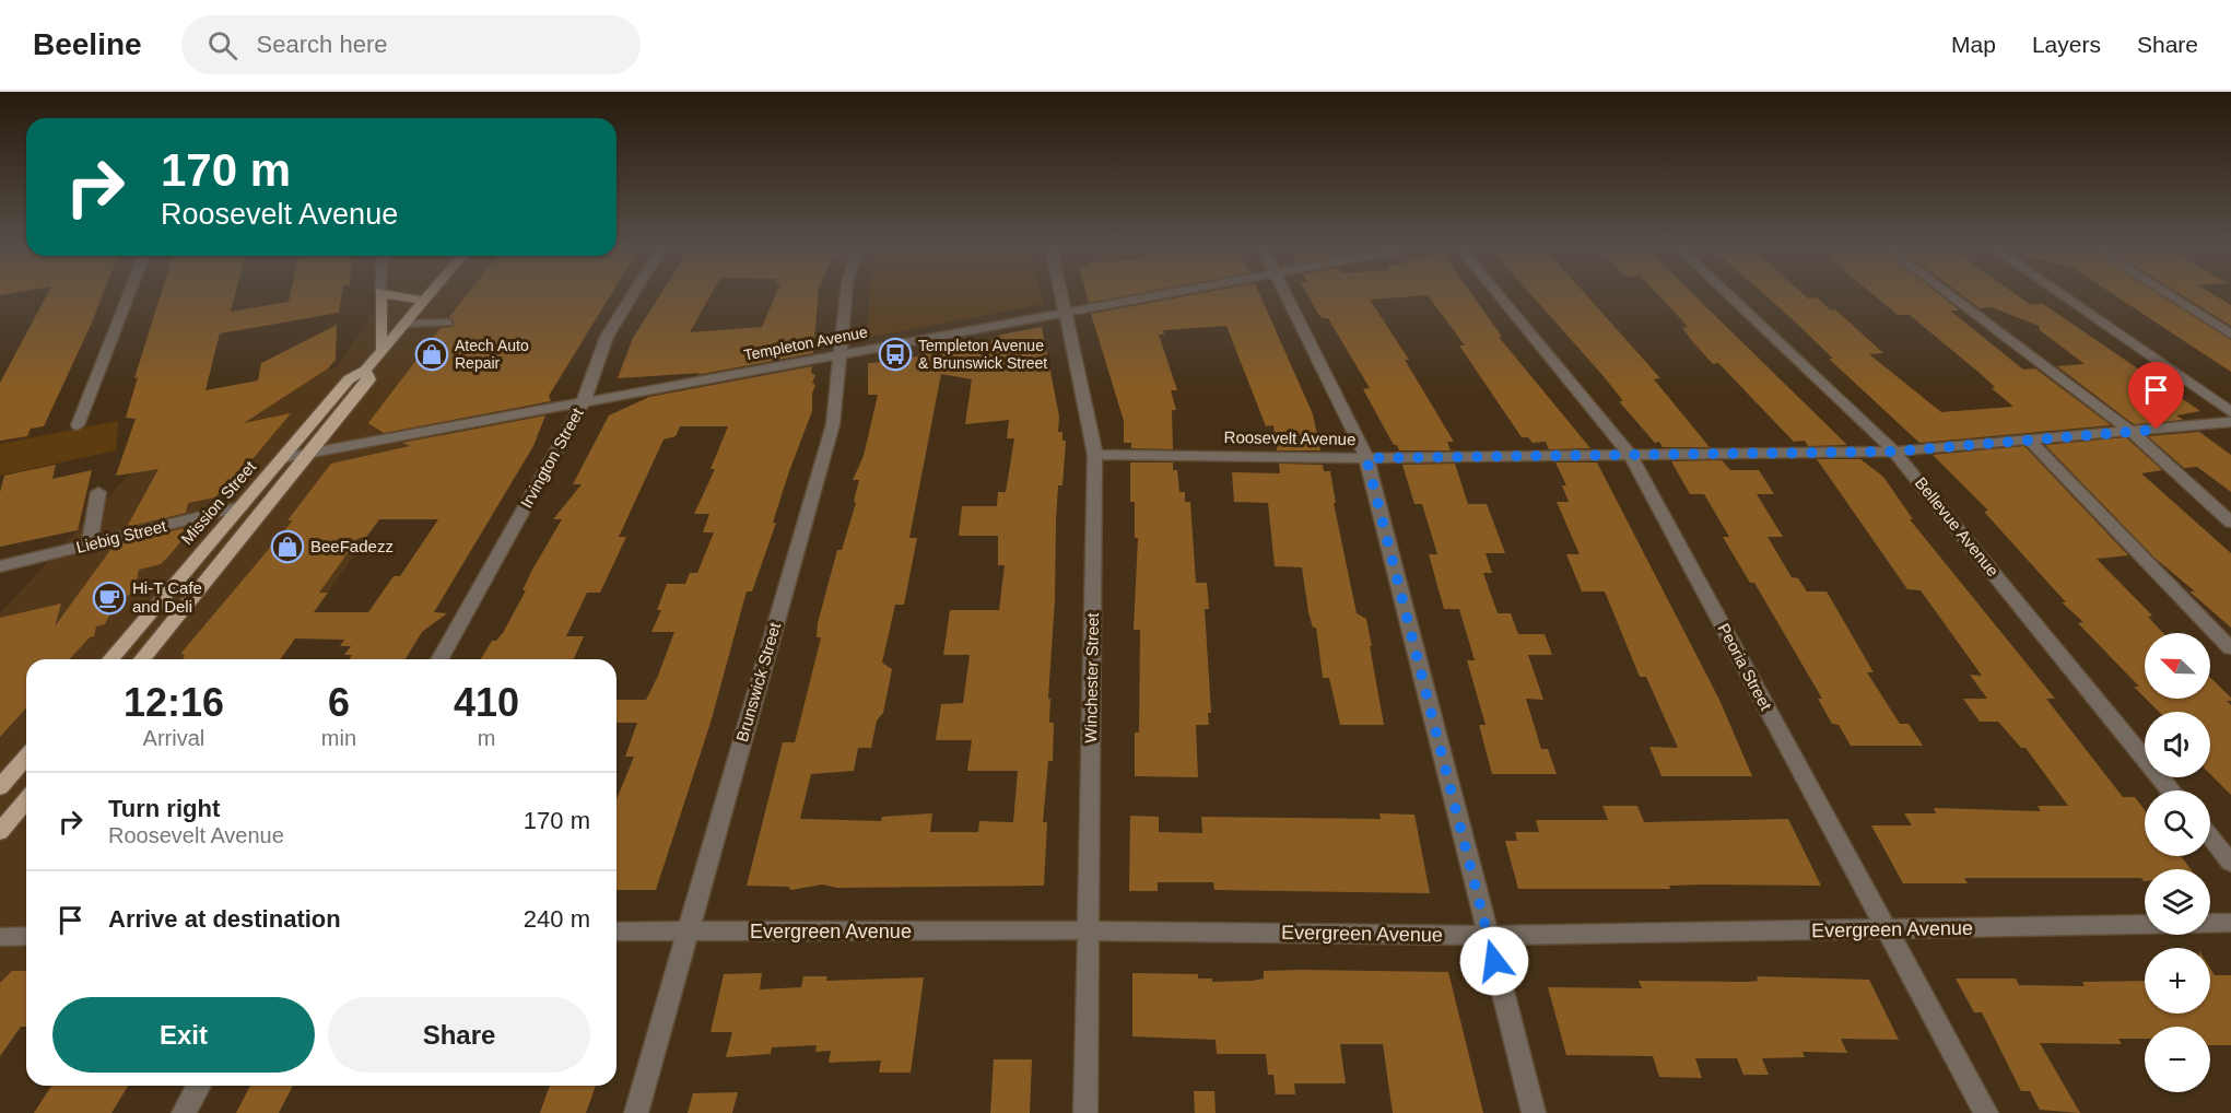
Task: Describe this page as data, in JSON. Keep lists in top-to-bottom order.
{
  "streets": {
    "main road": ["Mission Street"],
    "street": [
      "Templeton Avenue",
      "Roosevelt Avenue",
      "Irvington Street",
      "Bellevue Avenue",
      "Liebig Street",
      "Peoria Street",
      "Winchester Street",
      "Brunswick Street",
      "Evergreen Avenue"
    ]
  },
  "crossings": [
    ["Templeton Avenue", "Irvington Street"],
    ["Templeton Avenue", "Mission Street"],
    ["Templeton Avenue", "Winchester Street"],
    ["Templeton Avenue", "Brunswick Street"],
    ["Roosevelt Avenue", "Bellevue Avenue"],
    ["Roosevelt Avenue", "Peoria Street"],
    ["Roosevelt Avenue", "Winchester Street"],
    ["Mission Street", "Liebig Street"],
    ["Peoria Street", "Evergreen Avenue"],
    ["Winchester Street", "Evergreen Avenue"],
    ["Brunswick Street", "Evergreen Avenue"]
  ],
  "places": {
    "shop": ["Atech Auto Repair", "BeeFadezz"],
    "bus stop": ["Templeton Avenue & Brunswick Street"],
    "cafe": ["Hi-T Cafe and Deli"]
  },
  "north": "top left",
  "page": {
    "header": "Beeline",
    "search": "Search here",
    "nav": ["Map", "Layers", "Share"],
    "turn": ["170 m", "Roosevelt Avenue"],
    "map_buttons": ["+", "−"],
    "eta": [
      "12:16",
      "Arrival",
      "6",
      "min",
      "410",
      "m"
    ],
    "list": [
      {
        "name": "Turn right",
        "note": "Roosevelt Avenue",
        "value": "170 m"
      },
      {
        "name": "Arrive at destination",
        "value": "240 m"
      }
    ],
    "buttons": ["Exit", "Share"]
  }
}
